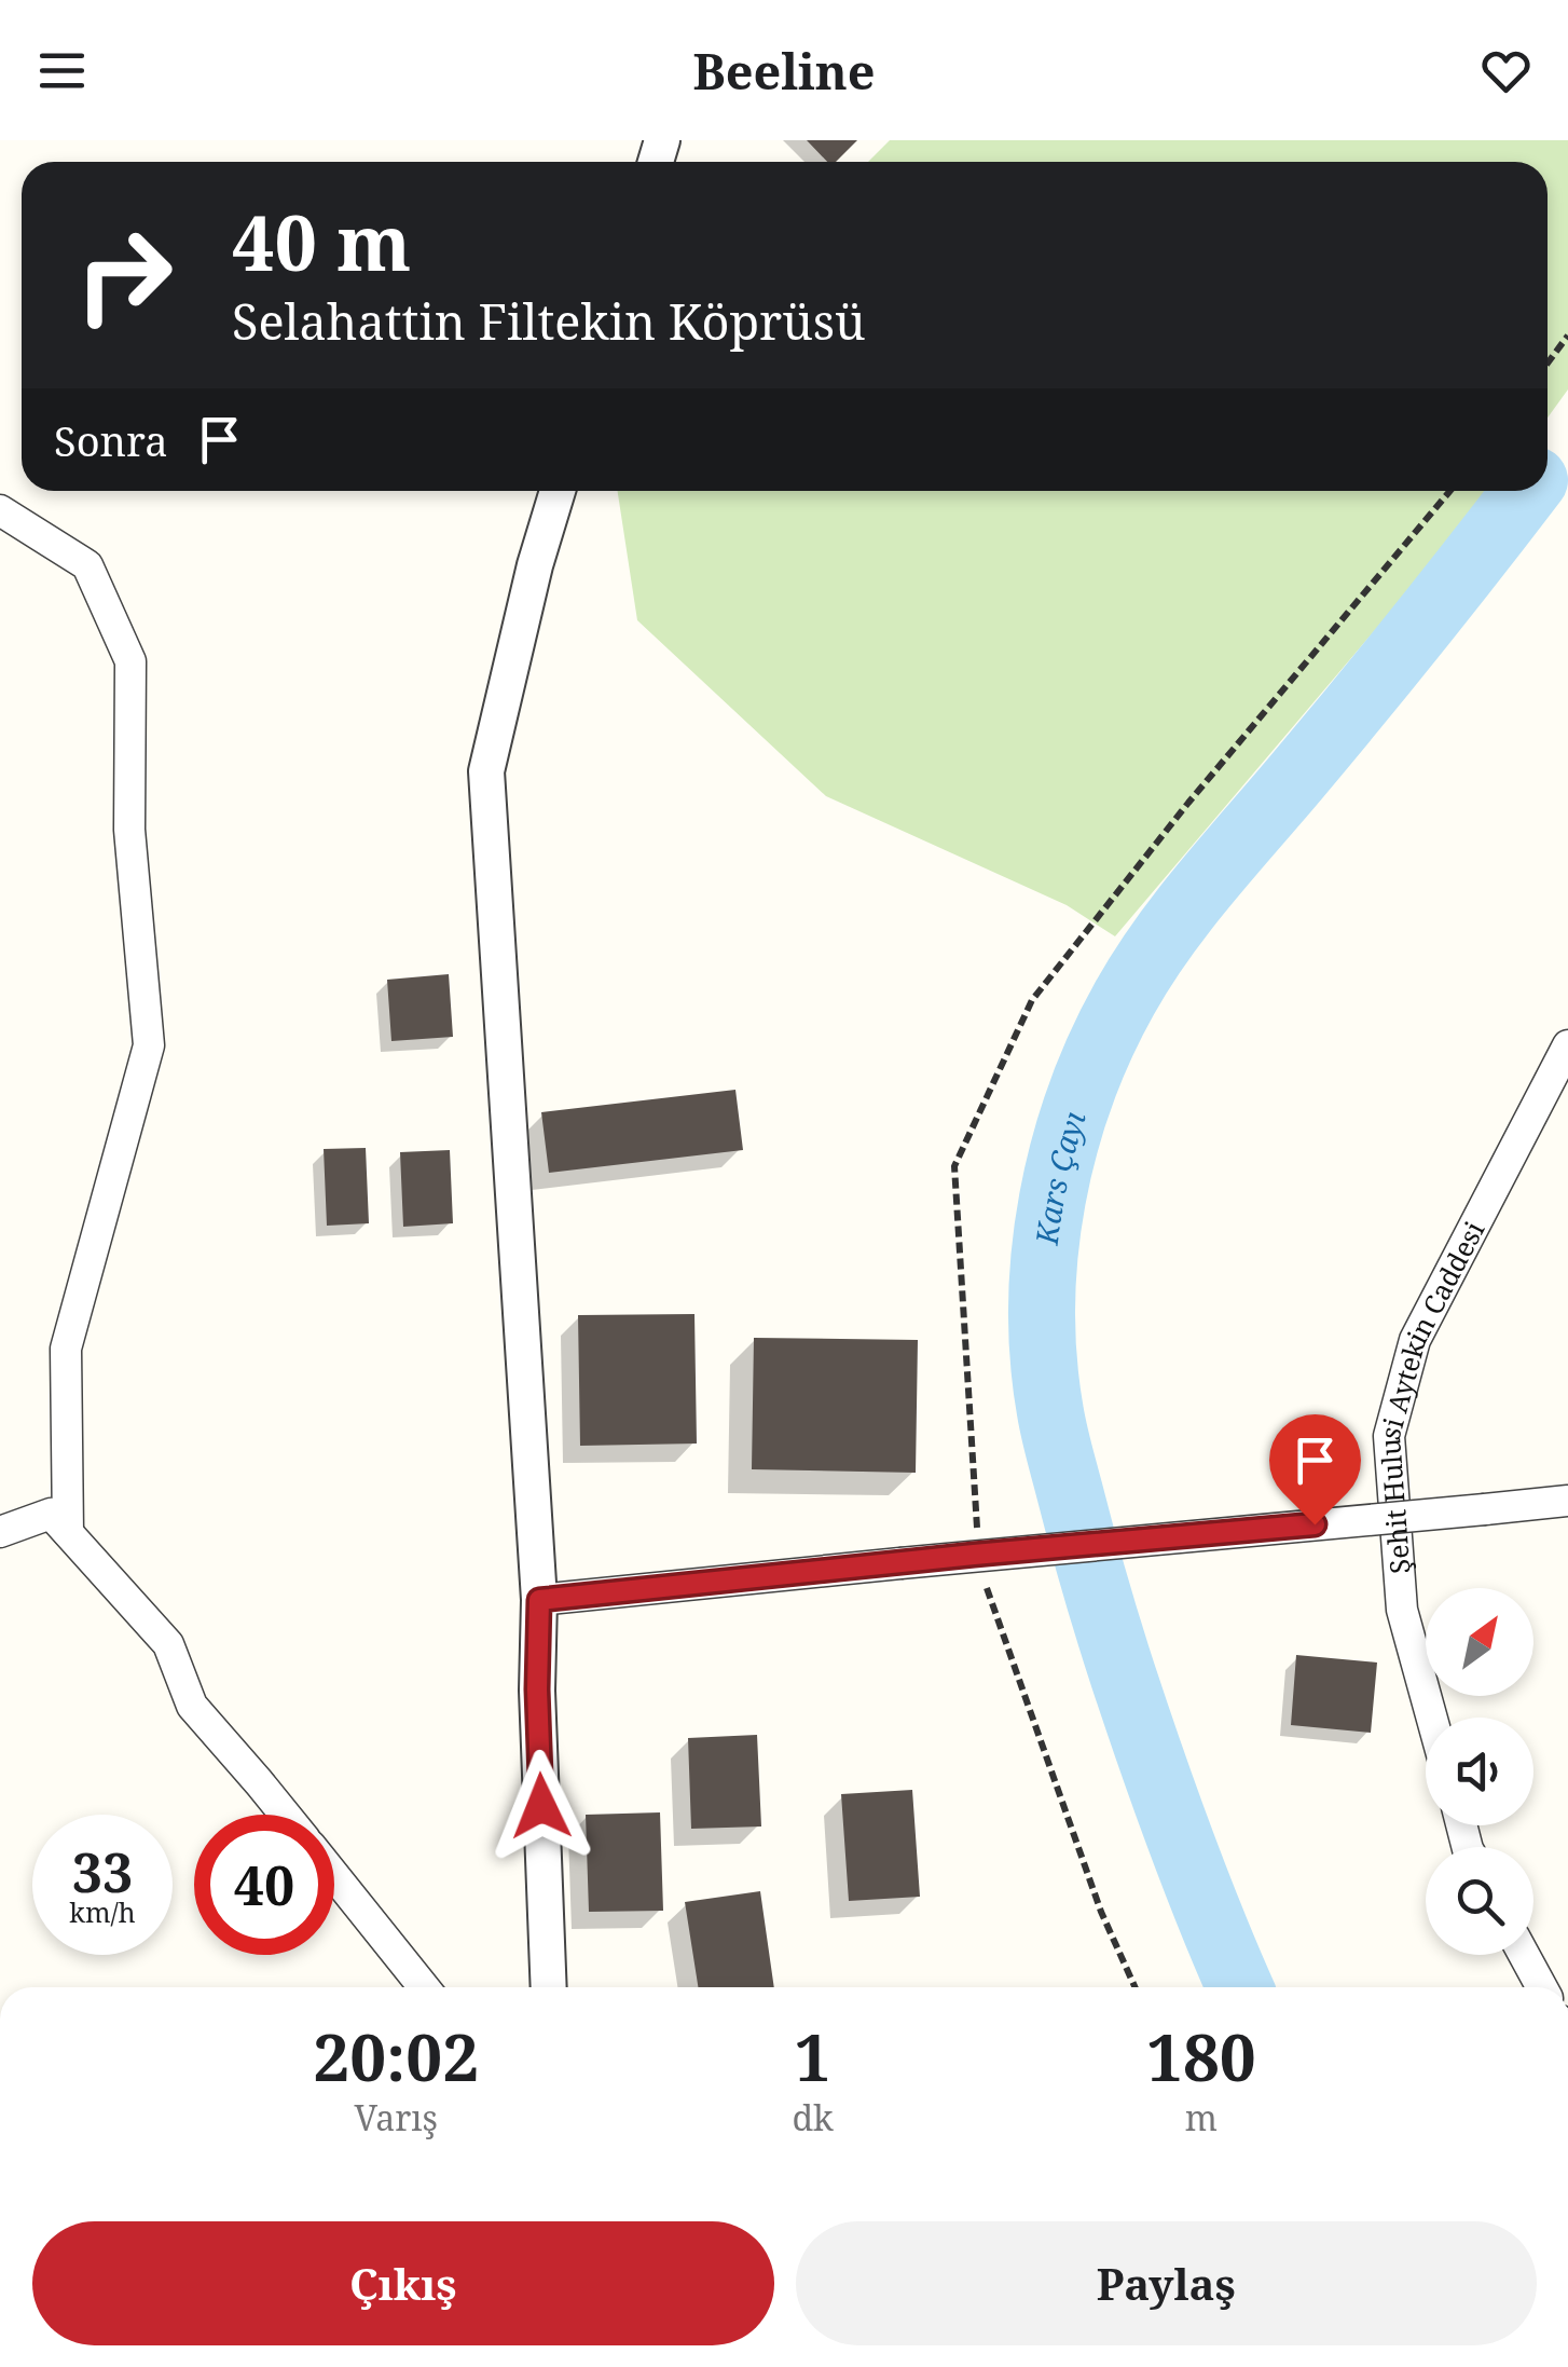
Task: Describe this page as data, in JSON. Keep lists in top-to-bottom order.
{
  "streets": {
    "street": ["Şehit Hulusi Aytekin Caddesi"]
  },
  "water": ["Kars Çayı"],
  "north": "top right",
  "page": {
    "header": "Beeline",
    "turn": ["40 m", "Selahattin Filtekin Köprüsü"],
    "then": "Sonra",
    "speed": "33 km/h",
    "limit": "40",
    "eta": [
      "20:02",
      "Varış",
      "1",
      "dk",
      "180",
      "m"
    ],
    "buttons": ["Çıkış", "Paylaş"]
  }
}
